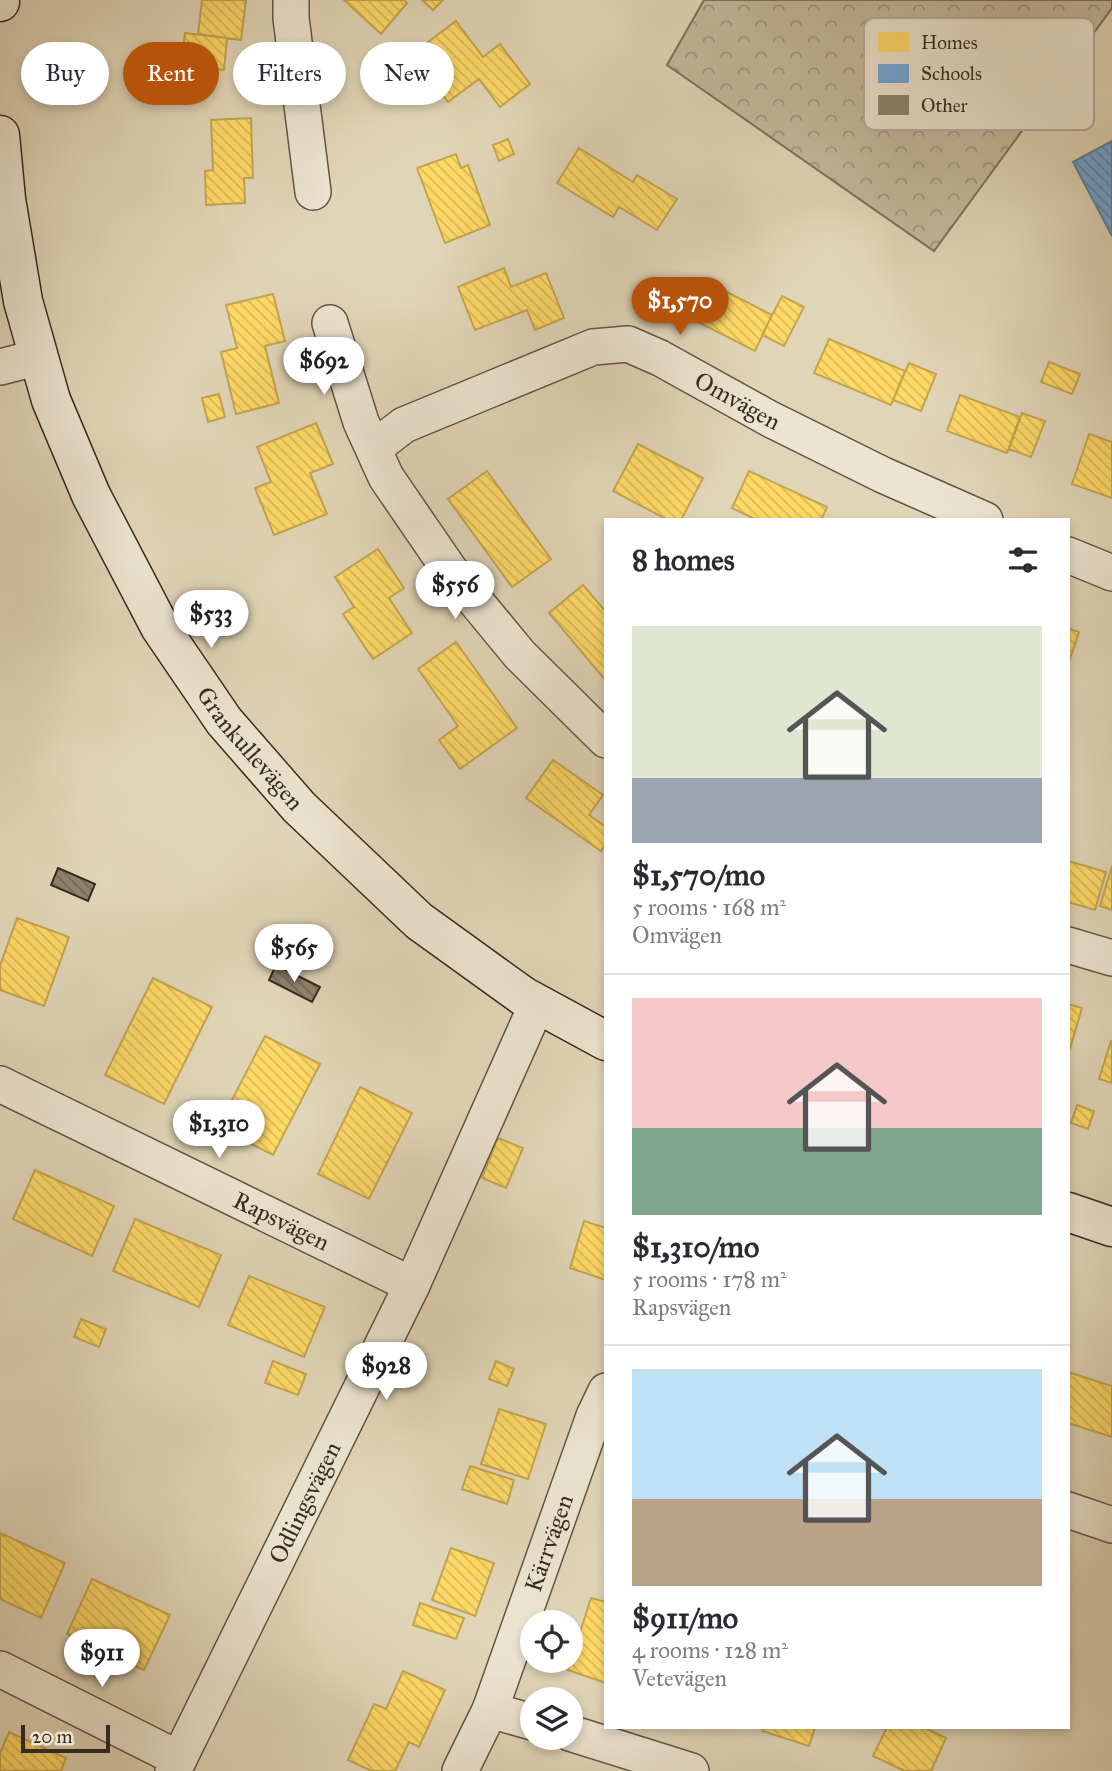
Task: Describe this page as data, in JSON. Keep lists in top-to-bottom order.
{
  "streets": {
    "street": [
      "Omvägen",
      "Grankullevägen",
      "Rapsvägen",
      "Odlingsvägen",
      "Kärrvägen"
    ]
  },
  "crossings": [
    ["Grankullevägen", "Odlingsvägen"],
    ["Rapsvägen", "Odlingsvägen"]
  ],
  "legend": ["Homes", "Schools", "Other"],
  "scale_bar": "20 m",
  "page": {
    "chip": [
      "Buy",
      "Rent",
      "Filters",
      "New"
    ],
    "price": [
      "$1,570",
      "$692",
      "$556",
      "$533",
      "$565",
      "$1,310",
      "$928",
      "$911"
    ],
    "heading": "8 homes",
    "list": [
      {
        "name": "$1,570/mo",
        "note": "5 rooms · 168 m² · Omvägen"
      },
      {
        "name": "$1,310/mo",
        "note": "5 rooms · 178 m² · Rapsvägen"
      },
      {
        "name": "$911/mo",
        "note": "4 rooms · 128 m² · Vetevägen"
      }
    ],
    "scale": "20 m"
  }
}
